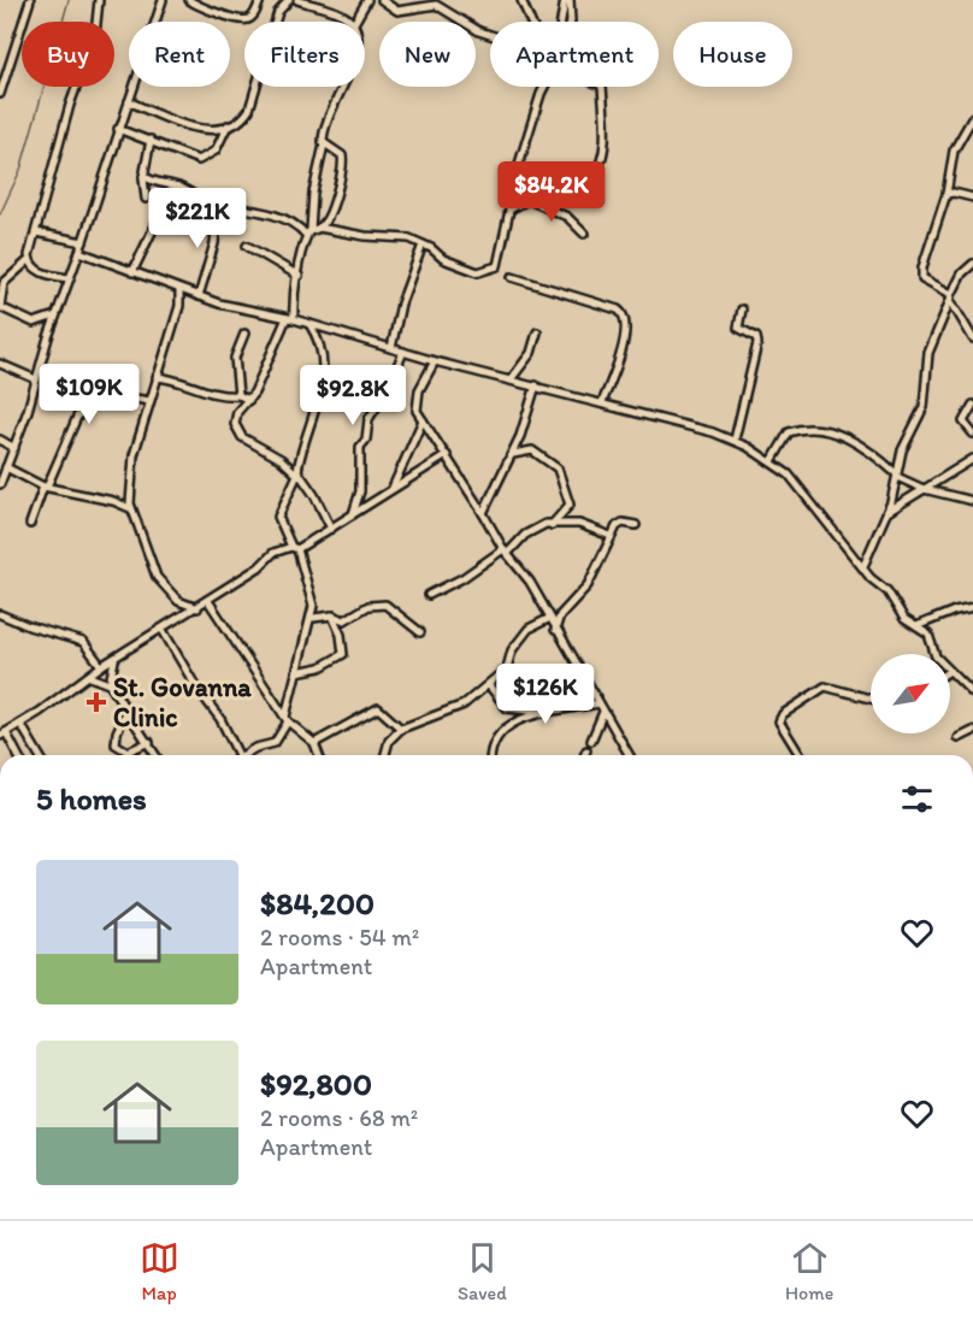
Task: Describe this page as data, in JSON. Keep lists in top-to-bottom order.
{
  "places": {
    "health": ["St. Govanna Clinic"]
  },
  "north": "top right",
  "page": {
    "chip": [
      "Buy",
      "Rent",
      "Filters",
      "New",
      "Apartment",
      "House"
    ],
    "price": [
      "$84.2K",
      "$221K",
      "$109K",
      "$92.8K",
      "$126K"
    ],
    "heading": "5 homes",
    "list": [
      {
        "name": "$84,200",
        "note": "2 rooms · 54 m² · Apartment"
      },
      {
        "name": "$92,800",
        "note": "2 rooms · 68 m² · Apartment"
      }
    ],
    "tabs": ["Map", "Saved", "Home"]
  }
}
